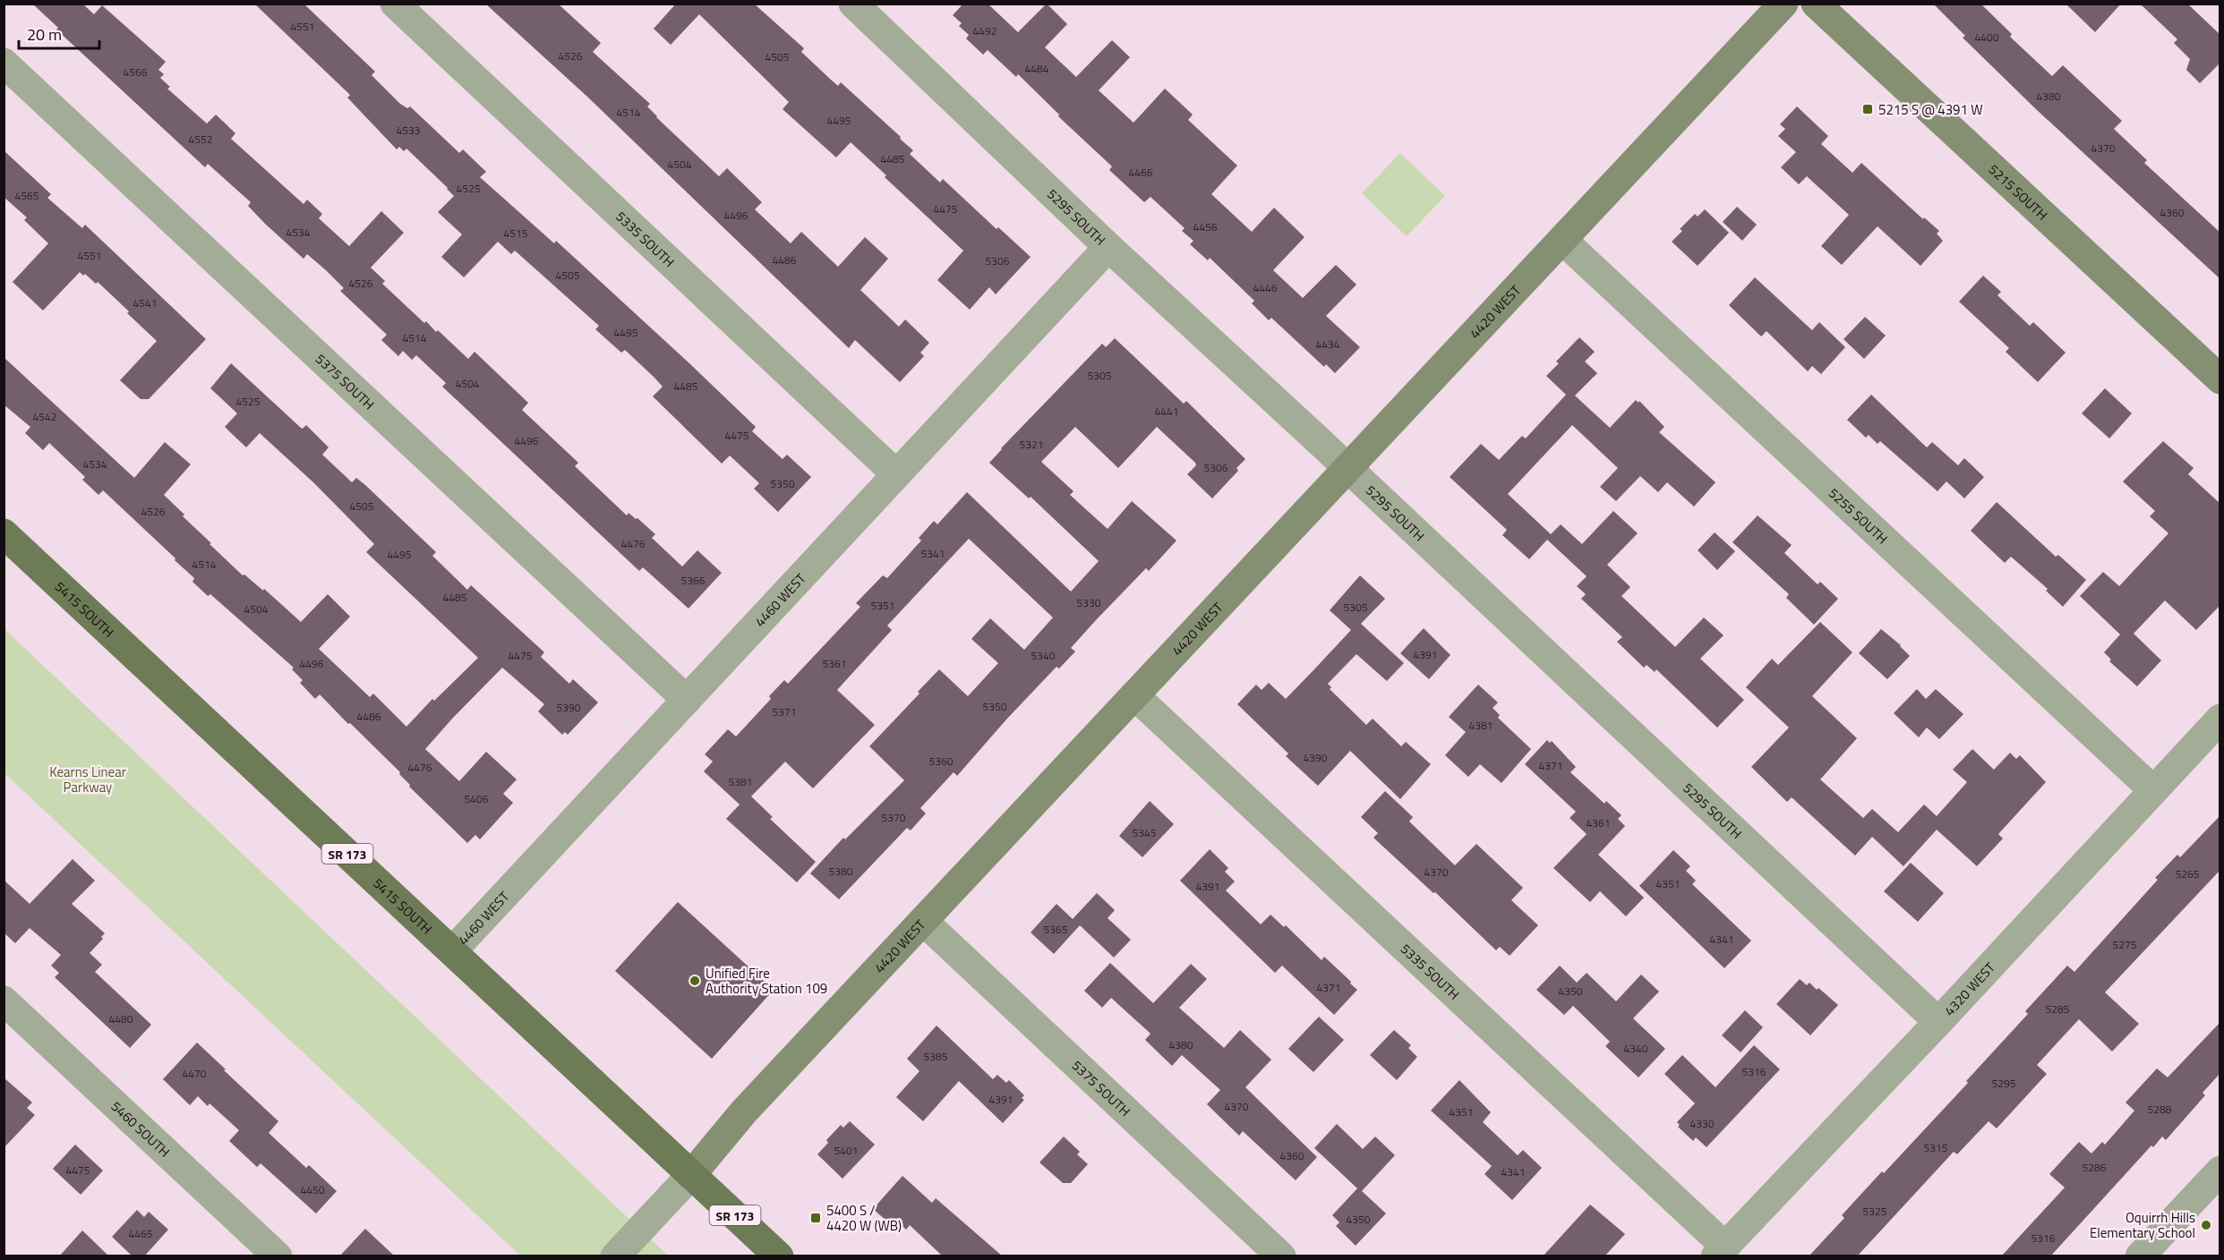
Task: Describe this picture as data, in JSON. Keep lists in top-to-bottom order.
{
  "streets": {
    "main road": ["5415 SOUTH", "SR 173"],
    "street": [
      "5215 SOUTH",
      "5295 SOUTH",
      "5335 SOUTH",
      "4420 WEST",
      "5375 SOUTH",
      "5255 SOUTH",
      "4460 WEST",
      "4320 WEST",
      "5460 SOUTH"
    ]
  },
  "crossings": [
    ["5295 SOUTH", "4420 WEST"],
    ["5295 SOUTH", "4460 WEST"],
    ["5295 SOUTH", "4320 WEST"],
    ["5335 SOUTH", "4420 WEST"],
    ["5335 SOUTH", "4460 WEST"],
    ["5335 SOUTH", "4320 WEST"],
    ["4420 WEST", "5375 SOUTH"],
    ["4420 WEST", "5255 SOUTH"],
    ["4420 WEST", "5415 SOUTH"],
    ["5375 SOUTH", "4460 WEST"],
    ["5255 SOUTH", "4320 WEST"],
    ["4460 WEST", "5415 SOUTH"]
  ],
  "parks": ["Kearns Linear Parkway"],
  "places": {
    "transit": ["5215 S @ 4391 W", "5400 S / 4420 W (WB)"],
    "other": ["Unified Fire Authority Station 109", "Oquirrh Hills Elementary School"]
  },
  "house_numbers": [
    "4551",
    "4492",
    "4400",
    "4526",
    "4505",
    "4484",
    "4566",
    "4380",
    "4514",
    "4495",
    "4533",
    "4552",
    "4370",
    "4485",
    "4504",
    "4466",
    "4525",
    "4565",
    "4475",
    "4360",
    "4496",
    "4456",
    "4534",
    "4515",
    "4551",
    "4486",
    "5306",
    "4505",
    "4526",
    "4446",
    "4541",
    "4495",
    "4514",
    "4434",
    "5305",
    "4504",
    "4485",
    "4525",
    "4441",
    "4542",
    "4475",
    "4496",
    "5321",
    "4534",
    "5306",
    "5350",
    "4505",
    "4526",
    "4476",
    "5341",
    "4495",
    "4514",
    "5366",
    "4485",
    "5330",
    "5351",
    "5305",
    "4504",
    "4391",
    "4475",
    "5340",
    "4496",
    "5361",
    "5350",
    "5390",
    "5371",
    "4486",
    "4381",
    "4390",
    "5360",
    "4371",
    "4476",
    "5381",
    "5406",
    "5370",
    "4361",
    "5345",
    "5380",
    "4370",
    "5265",
    "4351",
    "4391",
    "5365",
    "4341",
    "5275",
    "4371",
    "4350",
    "5285",
    "4480",
    "4380",
    "4340",
    "5385",
    "5316",
    "4470",
    "5295",
    "4391",
    "4370",
    "5288",
    "4351",
    "4330",
    "5315",
    "5401",
    "4360",
    "5286",
    "4475",
    "4341",
    "4450",
    "5325",
    "4350",
    "4465",
    "5316"
  ],
  "scale_bar": "20 m"
}
